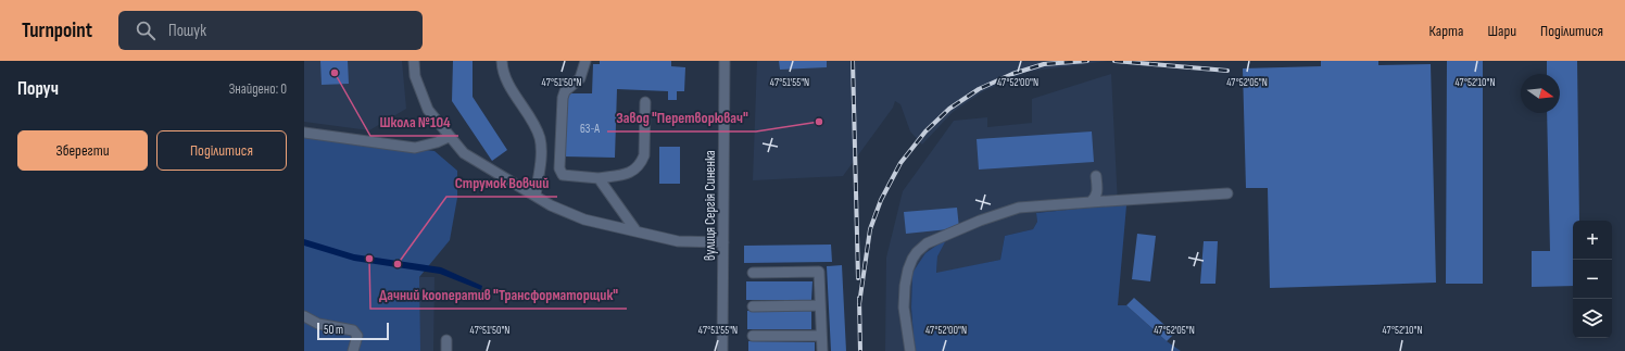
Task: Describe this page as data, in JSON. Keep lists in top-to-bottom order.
{
  "streets": {
    "street": ["вулиця Сергія Синенка"]
  },
  "places": [
    "Школа №104",
    "Завод \"Перетворювач\"",
    "Дачний кооператив \"Трансформаторщик\"",
    "Струмок Вовчий"
  ],
  "house_numbers": ["63-А"],
  "scale_bar": "50 m",
  "north": "right",
  "page": {
    "header": "Turnpoint",
    "search": "Пошук",
    "nav": ["Карта", "Шари", "Поділитися"],
    "heading": ["Поруч", "Знайдено: 0"],
    "buttons": ["Зберегти", "Поділитися"],
    "map_buttons": ["+", "−"],
    "scale": "50 m"
  },
  "coordinates": [
    "47°51'50\"N",
    "47°51'55\"N",
    "47°52'05\"N",
    "47°52'00\"N",
    "47°52'10\"N"
  ]
}
